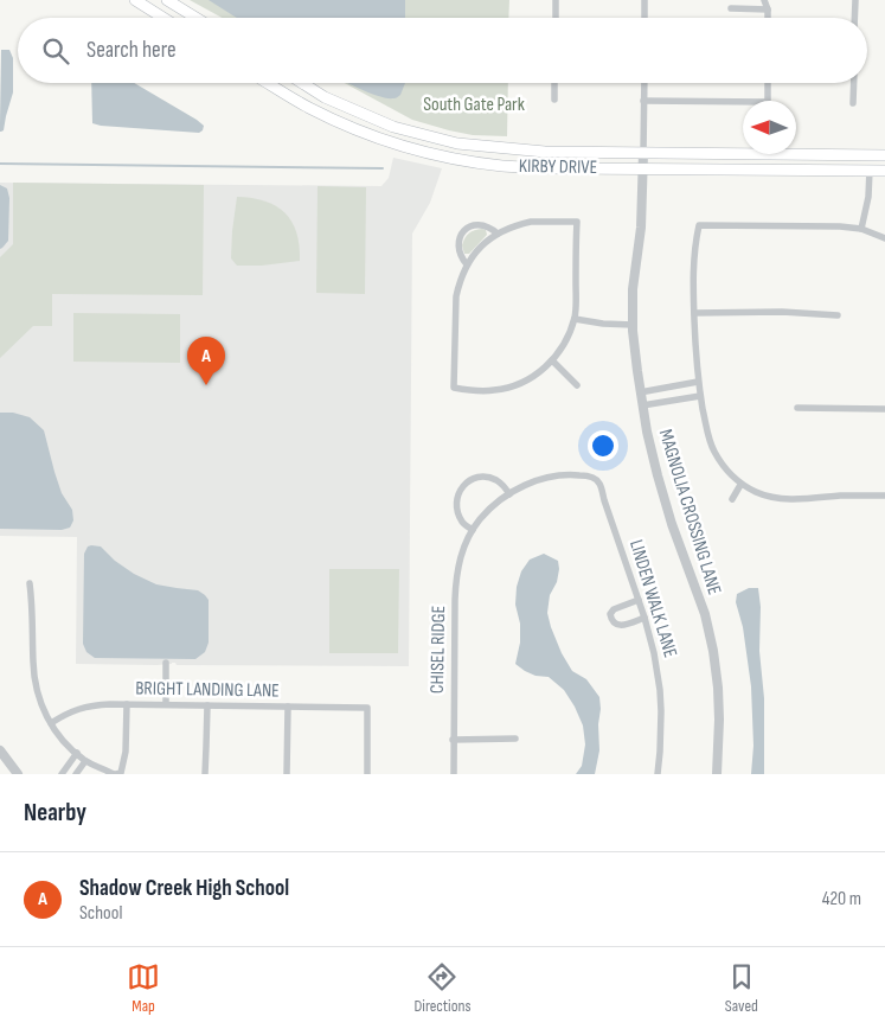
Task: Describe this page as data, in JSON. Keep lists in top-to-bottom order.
{
  "streets": {
    "main road": ["KIRBY DRIVE"],
    "street": [
      "MAGNOLIA CROSSING LANE",
      "LINDEN WALK LANE",
      "CHISEL RIDGE",
      "BRIGHT LANDING LANE"
    ]
  },
  "crossings": [
    ["KIRBY DRIVE", "MAGNOLIA CROSSING LANE"],
    ["LINDEN WALK LANE", "CHISEL RIDGE"]
  ],
  "parks": ["South Gate Park"],
  "north": "left",
  "page": {
    "search": "Search here",
    "pins": "A",
    "heading": "Nearby",
    "list": [
      {
        "mark": "A",
        "name": "Shadow Creek High School",
        "note": "School",
        "value": "420 m"
      }
    ],
    "nav": ["Map", "Directions", "Saved"]
  }
}
